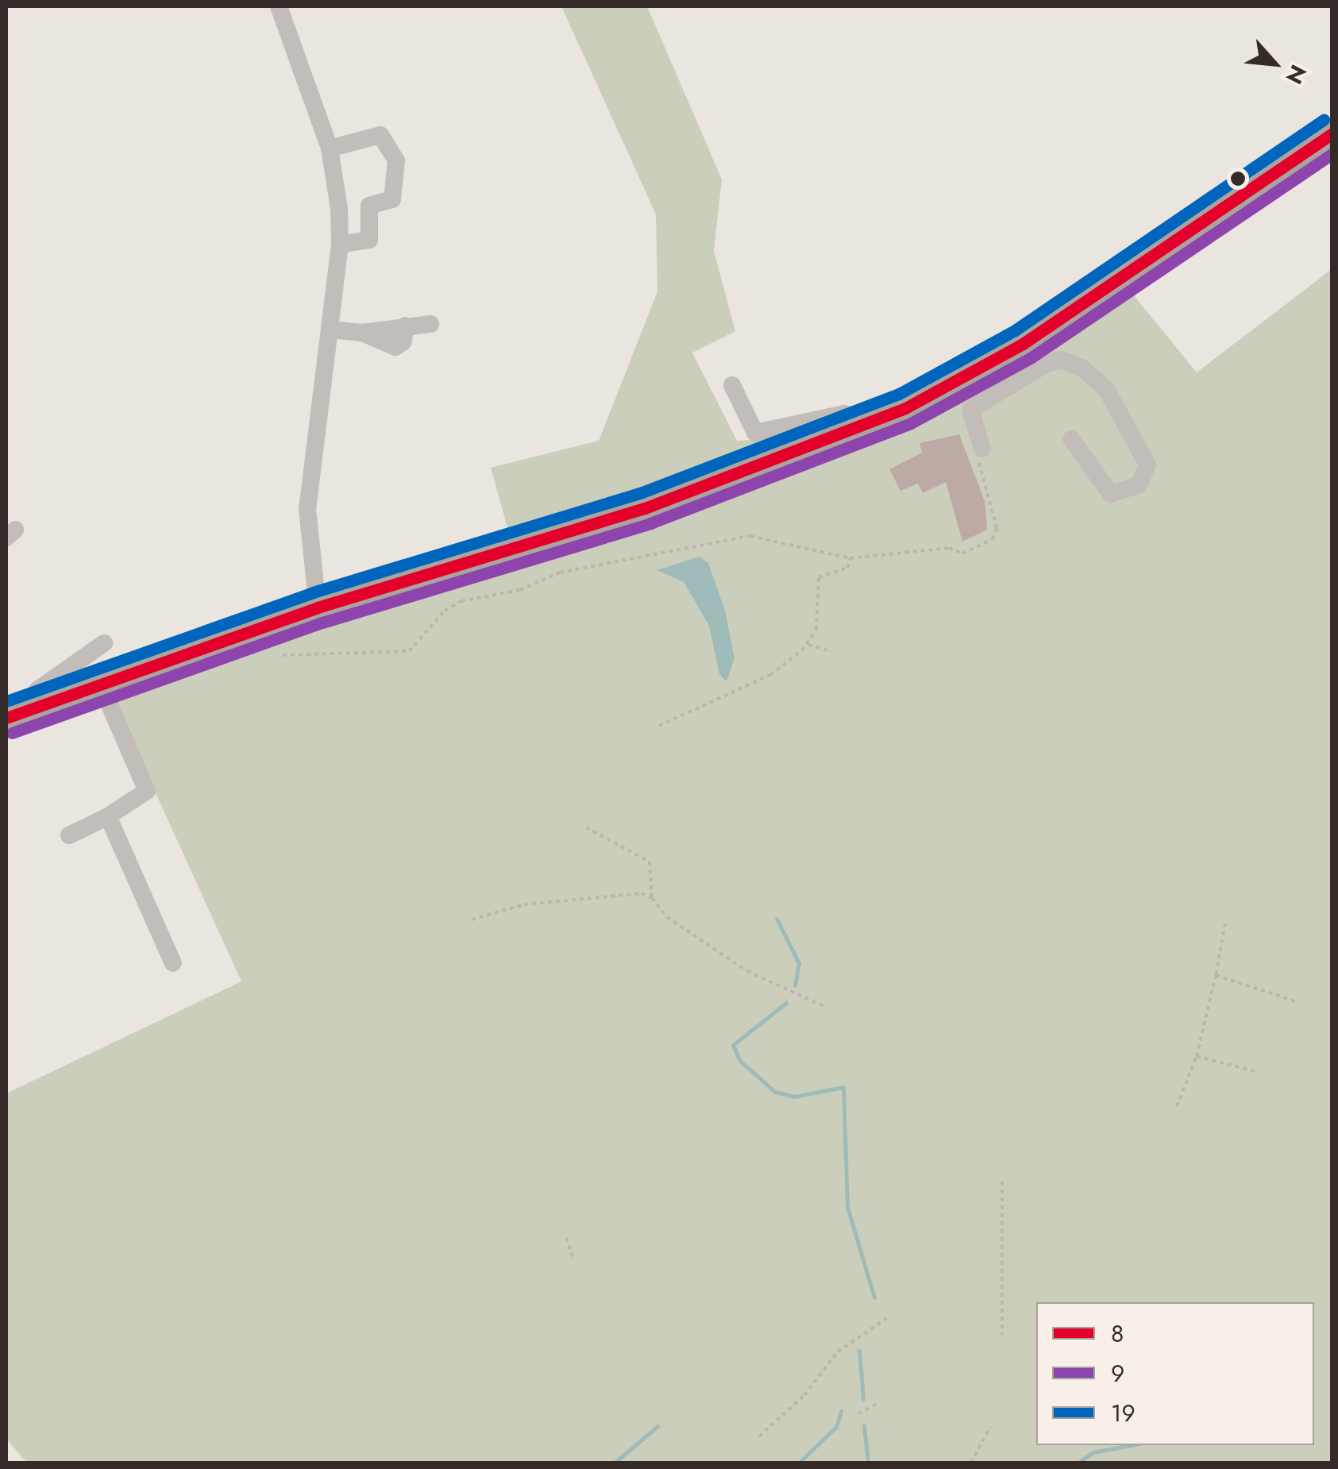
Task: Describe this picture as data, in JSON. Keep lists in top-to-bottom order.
{
  "lines": ["transit line 19", "transit line 8", "transit line 9"],
  "legend": ["8", "9", "19"],
  "north": "bottom right"
}
